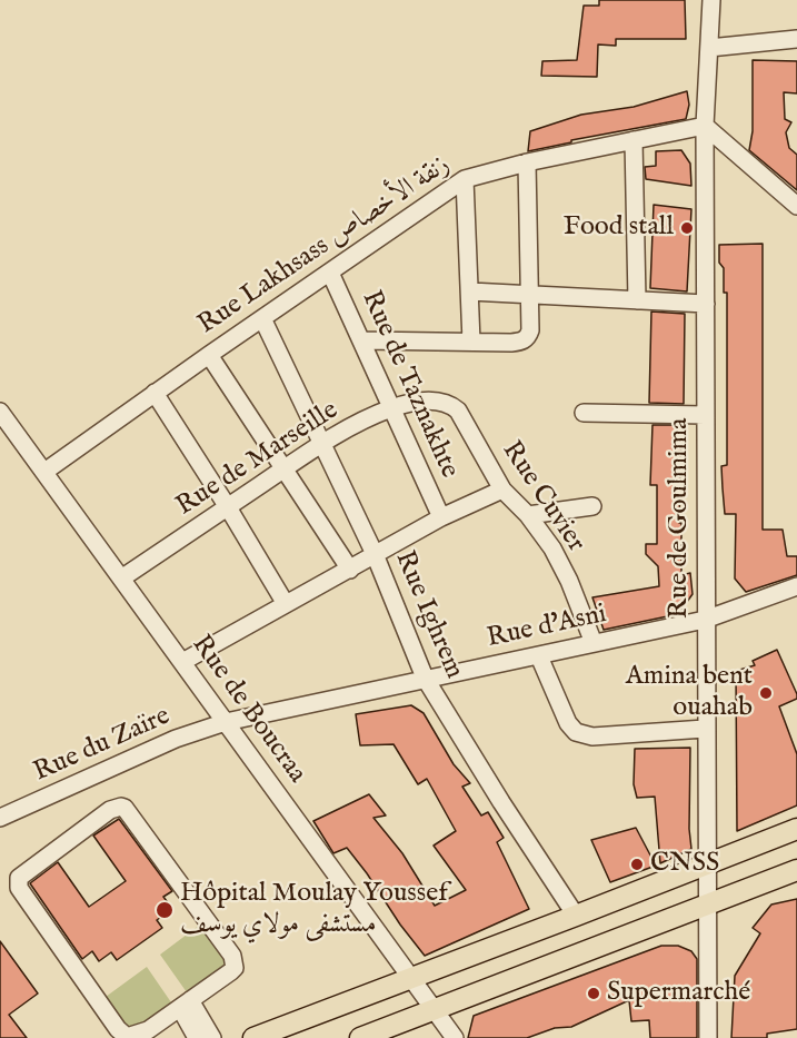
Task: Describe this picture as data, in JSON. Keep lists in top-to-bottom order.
{
  "streets": {
    "street": [
      "Rue Lakhsass زنقة الأخصاص",
      "Rue de Taznakhte",
      "Rue de Marseille",
      "Rue Cuvier",
      "Rue de Goulmima",
      "Rue Ighrem",
      "Rue d'Asni",
      "Rue de Boucraa",
      "Rue du Zaïre"
    ]
  },
  "crossings": [
    ["Rue Lakhsass زنقة الأخصاص", "Rue de Taznakhte"],
    ["Rue Lakhsass زنقة الأخصاص", "Rue de Goulmima"],
    ["Rue Lakhsass زنقة الأخصاص", "Rue Ighrem"],
    ["Rue Lakhsass زنقة الأخصاص", "Rue de Boucraa"],
    ["Rue de Taznakhte", "Rue de Marseille"],
    ["Rue de Marseille", "Rue Cuvier"],
    ["Rue de Marseille", "Rue Ighrem"],
    ["Rue de Marseille", "Rue de Boucraa"],
    ["Rue Cuvier", "Rue d'Asni"],
    ["Rue de Goulmima", "Rue d'Asni"],
    ["Rue Ighrem", "Rue d'Asni"],
    ["Rue d'Asni", "Rue de Boucraa"],
    ["Rue d'Asni", "Rue du Zaïre"],
    ["Rue de Boucraa", "Rue du Zaïre"]
  ],
  "places": [
    "Food stall",
    "Amina bent ouahab",
    "CNSS",
    "Hôpital Moulay Youssef مستشفى مولاي يوسف",
    "Supermarché"
  ]
}
